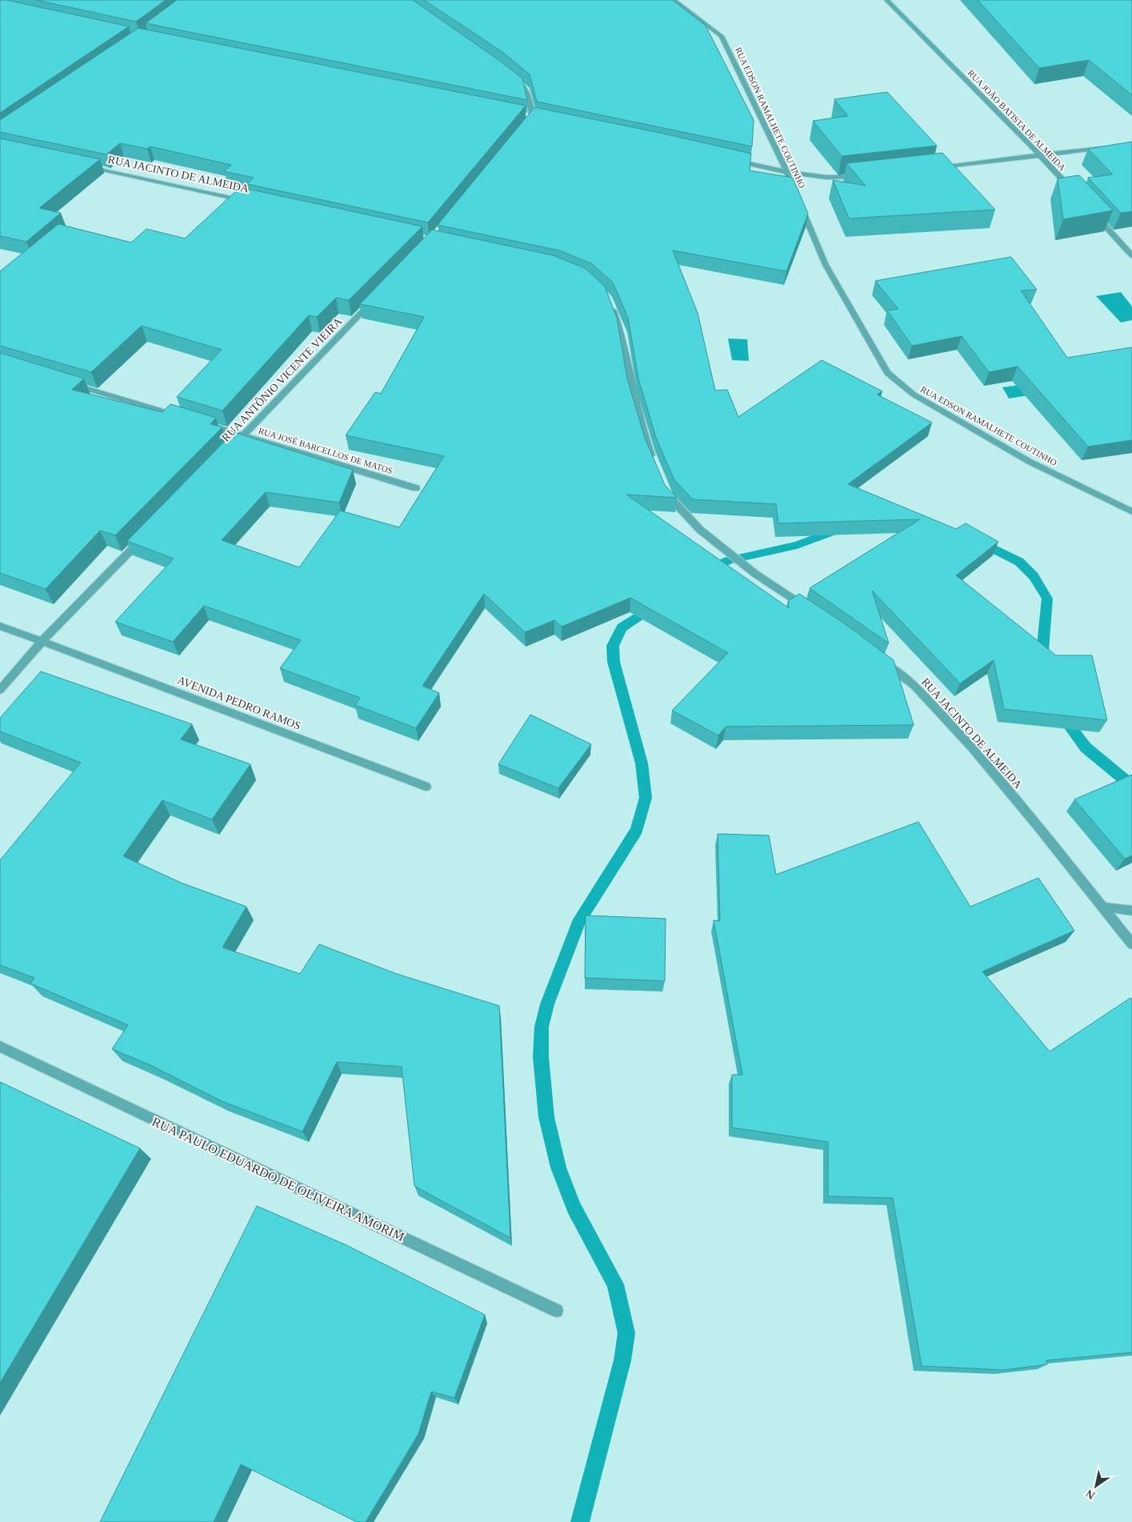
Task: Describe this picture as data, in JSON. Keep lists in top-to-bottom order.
{
  "streets": {
    "street": [
      "RUA EDSON RAMALHETE COUTINHO",
      "RUA JOÃO BATISTA DE ALMEIDA",
      "RUA JACINTO DE ALMEIDA",
      "RUA ANTÔNIO VICENTE VIEIRA",
      "RUA JOSÉ BARCELLOS DE MATOS",
      "AVENIDA PEDRO RAMOS",
      "RUA PAULO EDUARDO DE OLIVEIRA AMORIM"
    ]
  },
  "crossings": [
    ["RUA ANTÔNIO VICENTE VIEIRA", "RUA JOSÉ BARCELLOS DE MATOS"]
  ],
  "north": "bottom left"
}
